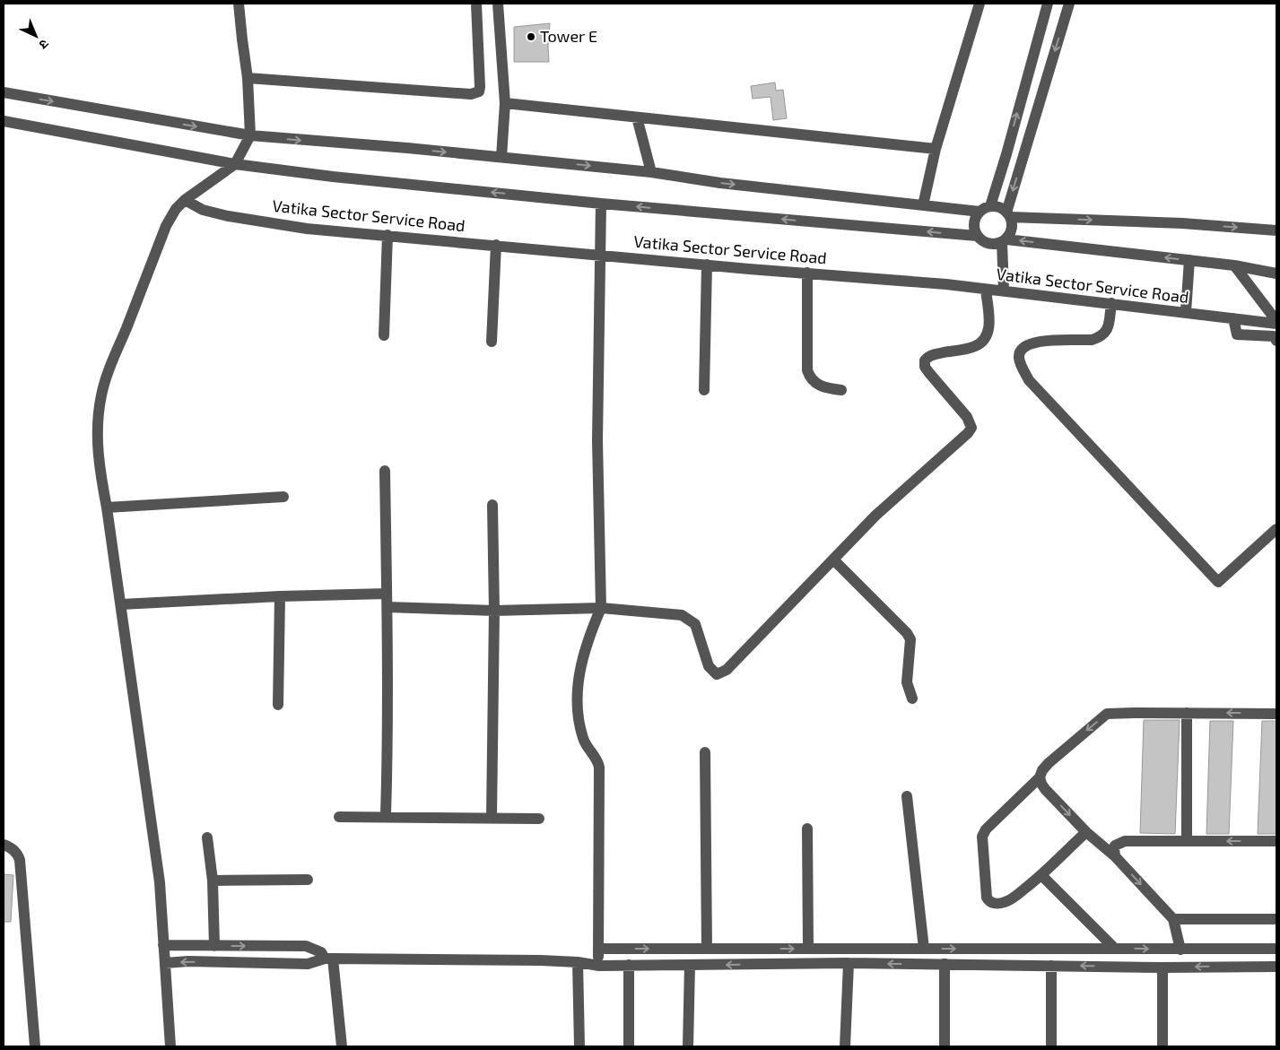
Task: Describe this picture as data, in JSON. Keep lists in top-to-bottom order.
{
  "streets": {
    "street": ["Vatika Sector Service Road"]
  },
  "places": ["Tower E"],
  "north": "bottom right"
}
